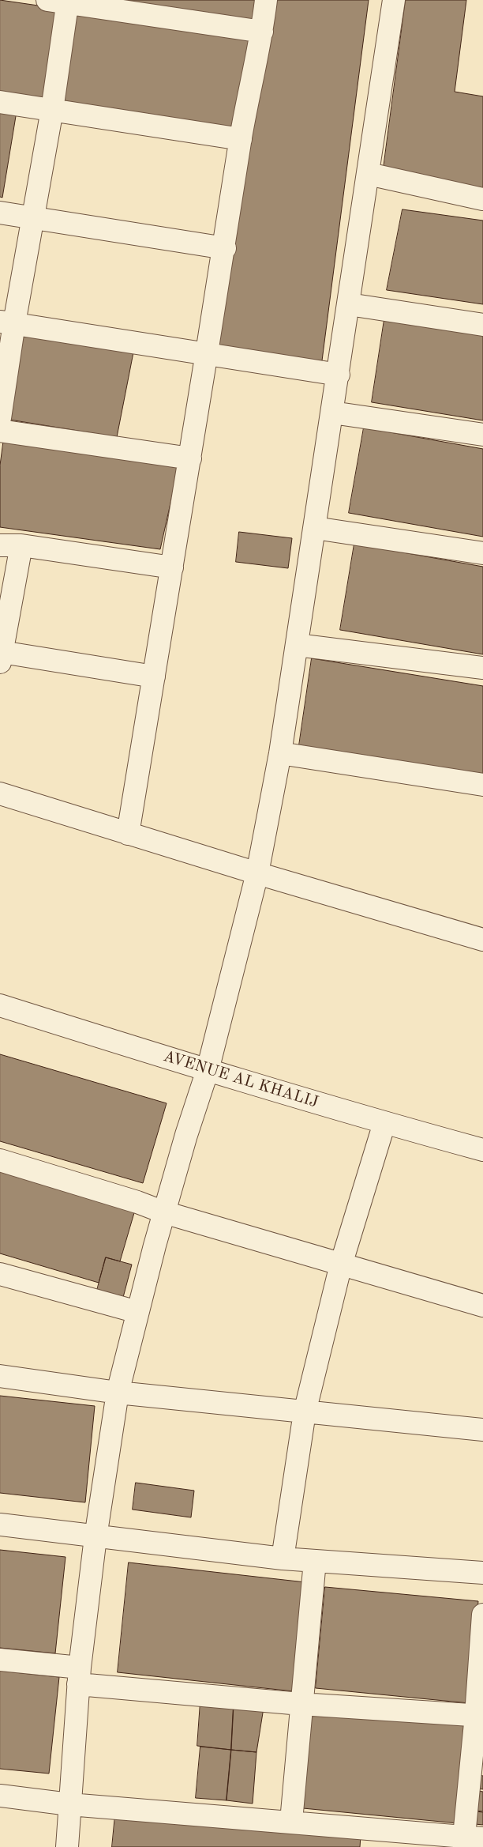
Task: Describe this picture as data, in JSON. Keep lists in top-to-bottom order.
{
  "streets": {
    "street": ["AVENUE AL KHALIJ"]
  }
}
